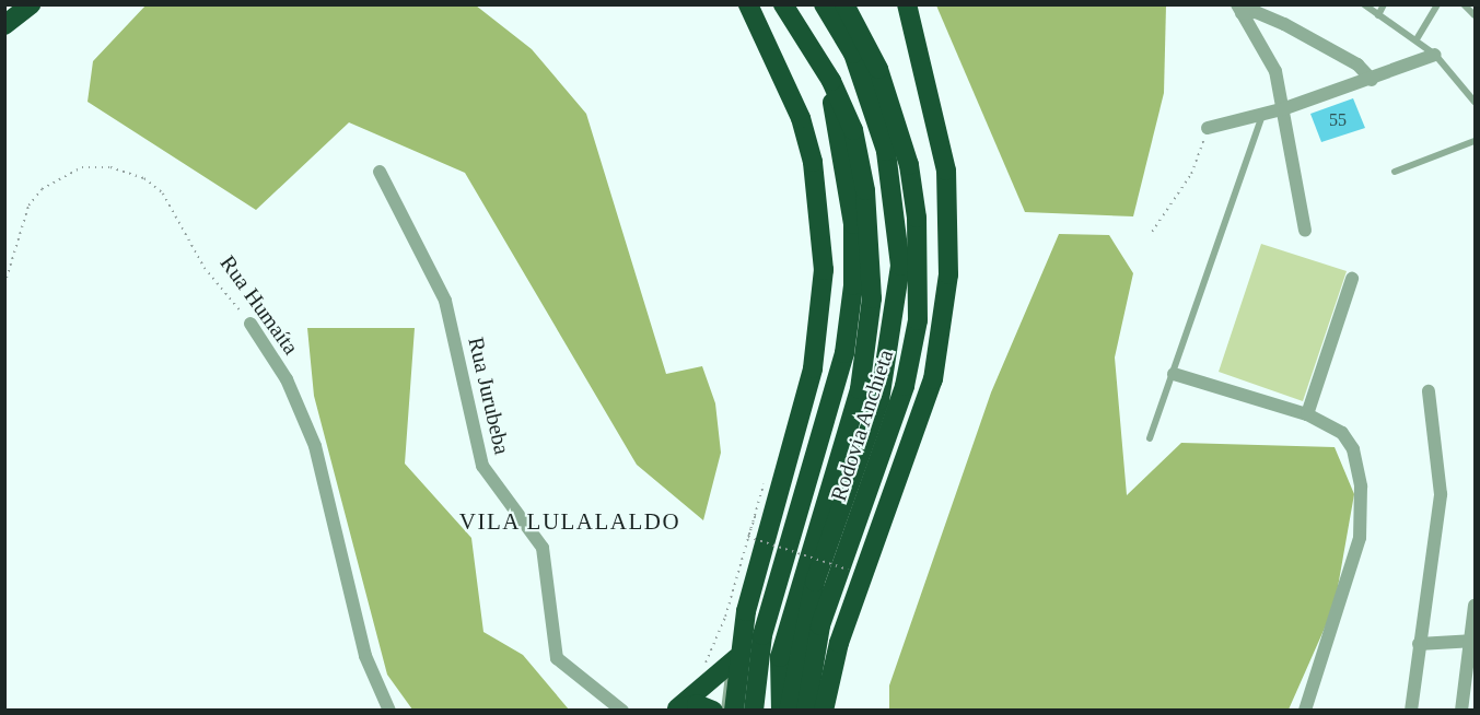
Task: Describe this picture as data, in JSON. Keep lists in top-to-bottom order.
{
  "streets": {
    "highway": ["Rodovia Anchieta"],
    "street": ["Rua Humaíta", "Rua Jurubeba"]
  },
  "districts": ["VILA LULALALDO"],
  "house_numbers": ["55"]
}
